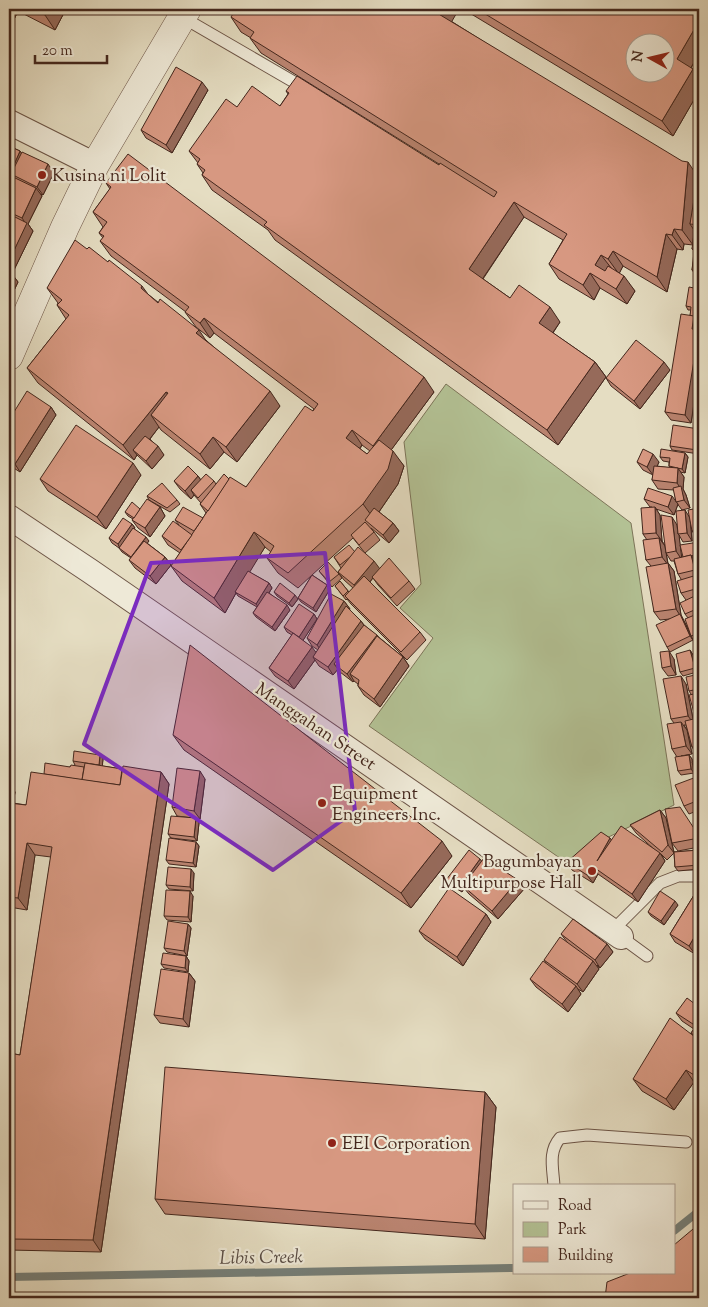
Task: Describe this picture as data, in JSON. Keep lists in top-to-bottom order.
{
  "streets": {
    "street": ["Manggahan Street"]
  },
  "water": ["Libis Creek"],
  "places": [
    "Kusina ni Lolit",
    "Equipment Engineers Inc.",
    "Bagumbayan Multipurpose Hall",
    "EEI Corporation"
  ],
  "legend": ["Road", "Park", "Building"],
  "scale_bar": "20 m",
  "north": "left"
}
